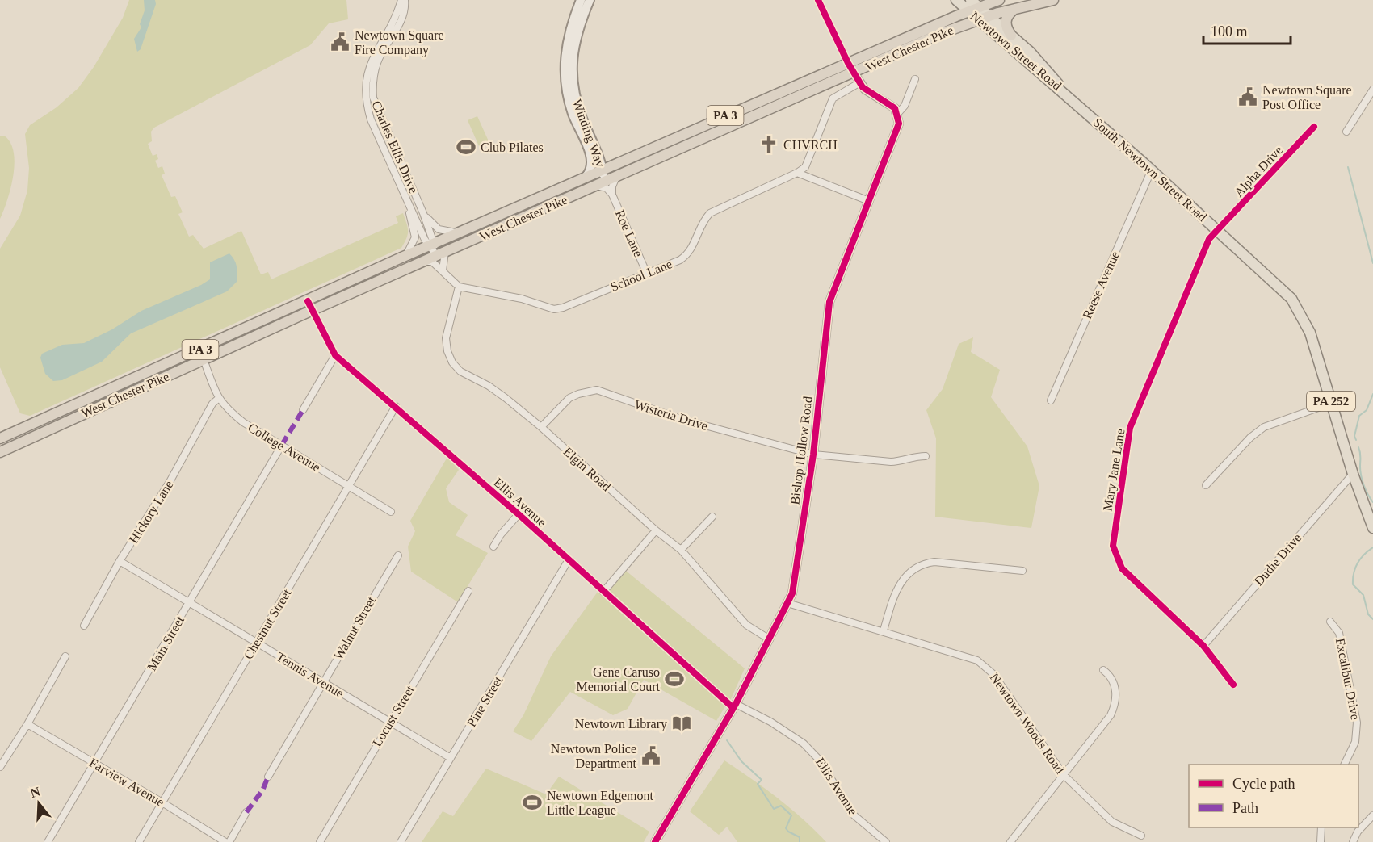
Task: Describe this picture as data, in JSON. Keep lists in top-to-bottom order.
{
  "streets": {
    "highway": ["West Chester Pike", "PA 3"],
    "main road": [
      "Newtown Street Road",
      "Winding Way",
      "South Newtown Street Road",
      "PA 252"
    ],
    "street": [
      "Charles Ellis Drive",
      "Alpha Drive",
      "Roe Lane",
      "School Lane",
      "Reese Avenue",
      "Wisteria Drive",
      "College Avenue",
      "Bishop Hollow Road",
      "Elgin Road",
      "Mary Jane Lane",
      "Ellis Avenue",
      "Hickory Lane",
      "Dudie Drive",
      "Chestnut Street",
      "Walnut Street",
      "Main Street",
      "Tennis Avenue",
      "Excalibur Drive",
      "Pine Street",
      "Locust Street",
      "Newtown Woods Road",
      "Farview Avenue"
    ]
  },
  "crossings": [
    ["West Chester Pike", "Newtown Street Road"],
    ["West Chester Pike", "Winding Way"],
    ["West Chester Pike", "Charles Ellis Drive"],
    ["West Chester Pike", "Roe Lane"],
    ["West Chester Pike", "College Avenue"],
    ["West Chester Pike", "Ellis Avenue"],
    ["Newtown Street Road", "South Newtown Street Road"],
    ["Winding Way", "Roe Lane"],
    ["South Newtown Street Road", "Alpha Drive"],
    ["South Newtown Street Road", "Reese Avenue"],
    ["South Newtown Street Road", "Mary Jane Lane"],
    ["South Newtown Street Road", "Dudie Drive"],
    ["Alpha Drive", "Mary Jane Lane"],
    ["Roe Lane", "School Lane"],
    ["School Lane", "Elgin Road"],
    ["Wisteria Drive", "Bishop Hollow Road"],
    ["Wisteria Drive", "Elgin Road"],
    ["College Avenue", "Hickory Lane"],
    ["College Avenue", "Chestnut Street"],
    ["College Avenue", "Main Street"],
    ["Bishop Hollow Road", "Elgin Road"],
    ["Bishop Hollow Road", "Ellis Avenue"],
    ["Bishop Hollow Road", "Newtown Woods Road"],
    ["Mary Jane Lane", "Dudie Drive"],
    ["Ellis Avenue", "Chestnut Street"],
    ["Ellis Avenue", "Pine Street"],
    ["Hickory Lane", "Tennis Avenue"],
    ["Chestnut Street", "Tennis Avenue"],
    ["Chestnut Street", "Farview Avenue"],
    ["Walnut Street", "Tennis Avenue"],
    ["Main Street", "Tennis Avenue"],
    ["Main Street", "Farview Avenue"],
    ["Tennis Avenue", "Pine Street"],
    ["Tennis Avenue", "Locust Street"]
  ],
  "places": {
    "public building": ["Newtown Square Fire Company", "Newtown Square Post Office", "Newtown Police Department"],
    "church": ["CHVRCH"],
    "sports": ["Club Pilates", "Gene Caruso Memorial Court", "Newtown Edgemont Little League"],
    "library": ["Newtown Library"]
  },
  "legend": ["Cycle path", "Path"],
  "scale_bar": "100 m",
  "north": "top"
}
